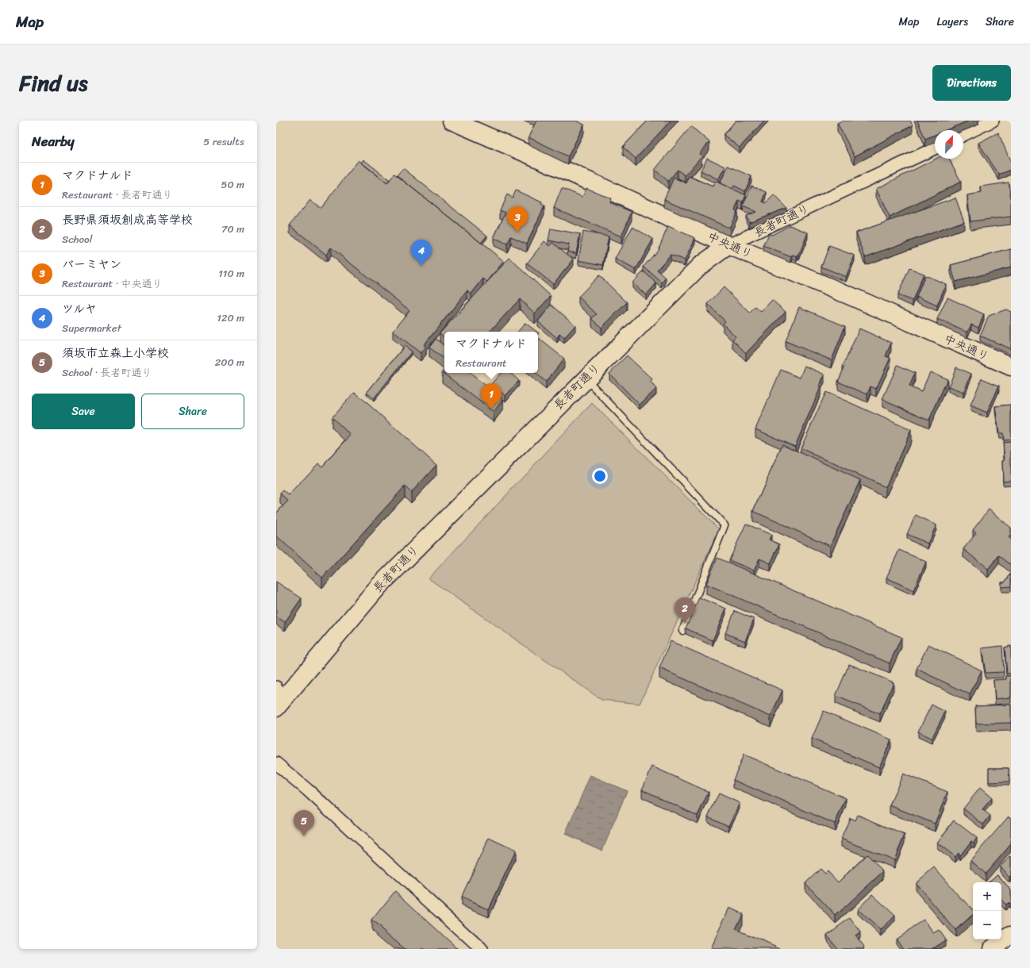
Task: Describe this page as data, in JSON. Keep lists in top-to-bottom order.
{
  "streets": {
    "main road": ["長者町通り", "中央通り"]
  },
  "crossings": [
    ["長者町通り", "中央通り"]
  ],
  "north": "top right",
  "page": {
    "header": "Map",
    "nav": ["Map", "Layers", "Share"],
    "title": "Find us",
    "buttons": [
      "Directions",
      ["Save", "Share"]
    ],
    "heading": ["Nearby", "5 results"],
    "list": [
      {
        "mark": "1",
        "name": "マクドナルド",
        "note": "Restaurant · 長者町通り",
        "value": "50 m"
      },
      {
        "mark": "2",
        "name": "長野県須坂創成高等学校",
        "note": "School",
        "value": "70 m"
      },
      {
        "mark": "3",
        "name": "バーミヤン",
        "note": "Restaurant · 中央通り",
        "value": "110 m"
      },
      {
        "mark": "4",
        "name": "ツルヤ",
        "note": "Supermarket",
        "value": "120 m"
      },
      {
        "mark": "5",
        "name": "須坂市立森上小学校",
        "note": "School · 長者町通り",
        "value": "200 m"
      }
    ],
    "pins": [
      "3",
      "4",
      "1",
      "2",
      "5"
    ],
    "popup": ["マクドナルド", "Restaurant"],
    "map_buttons": ["+", "−"]
  }
}
